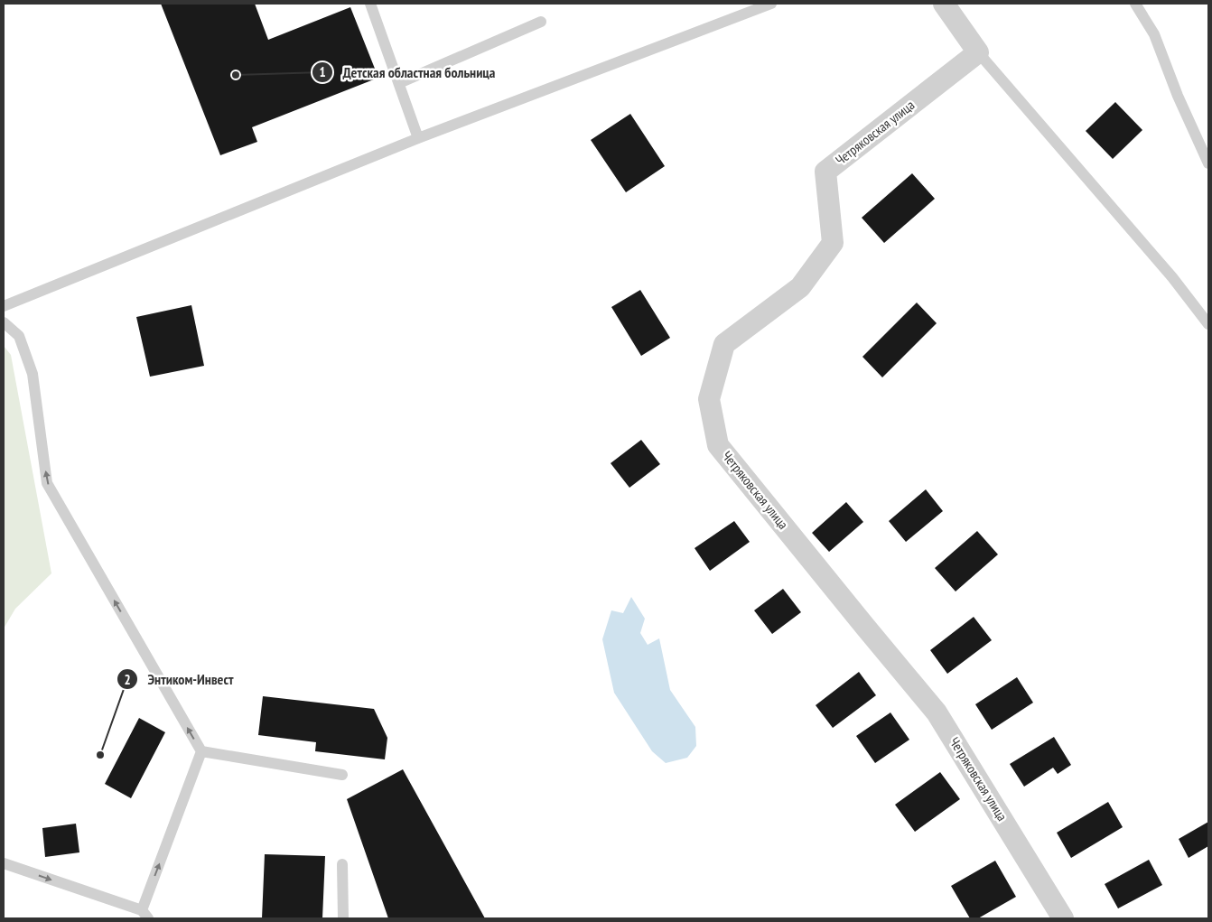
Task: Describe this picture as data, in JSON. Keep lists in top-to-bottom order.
{
  "streets": {
    "street": ["Четряковская улица"]
  },
  "places": ["Детская областная больница", "Энтиком-Инвест"]
}
